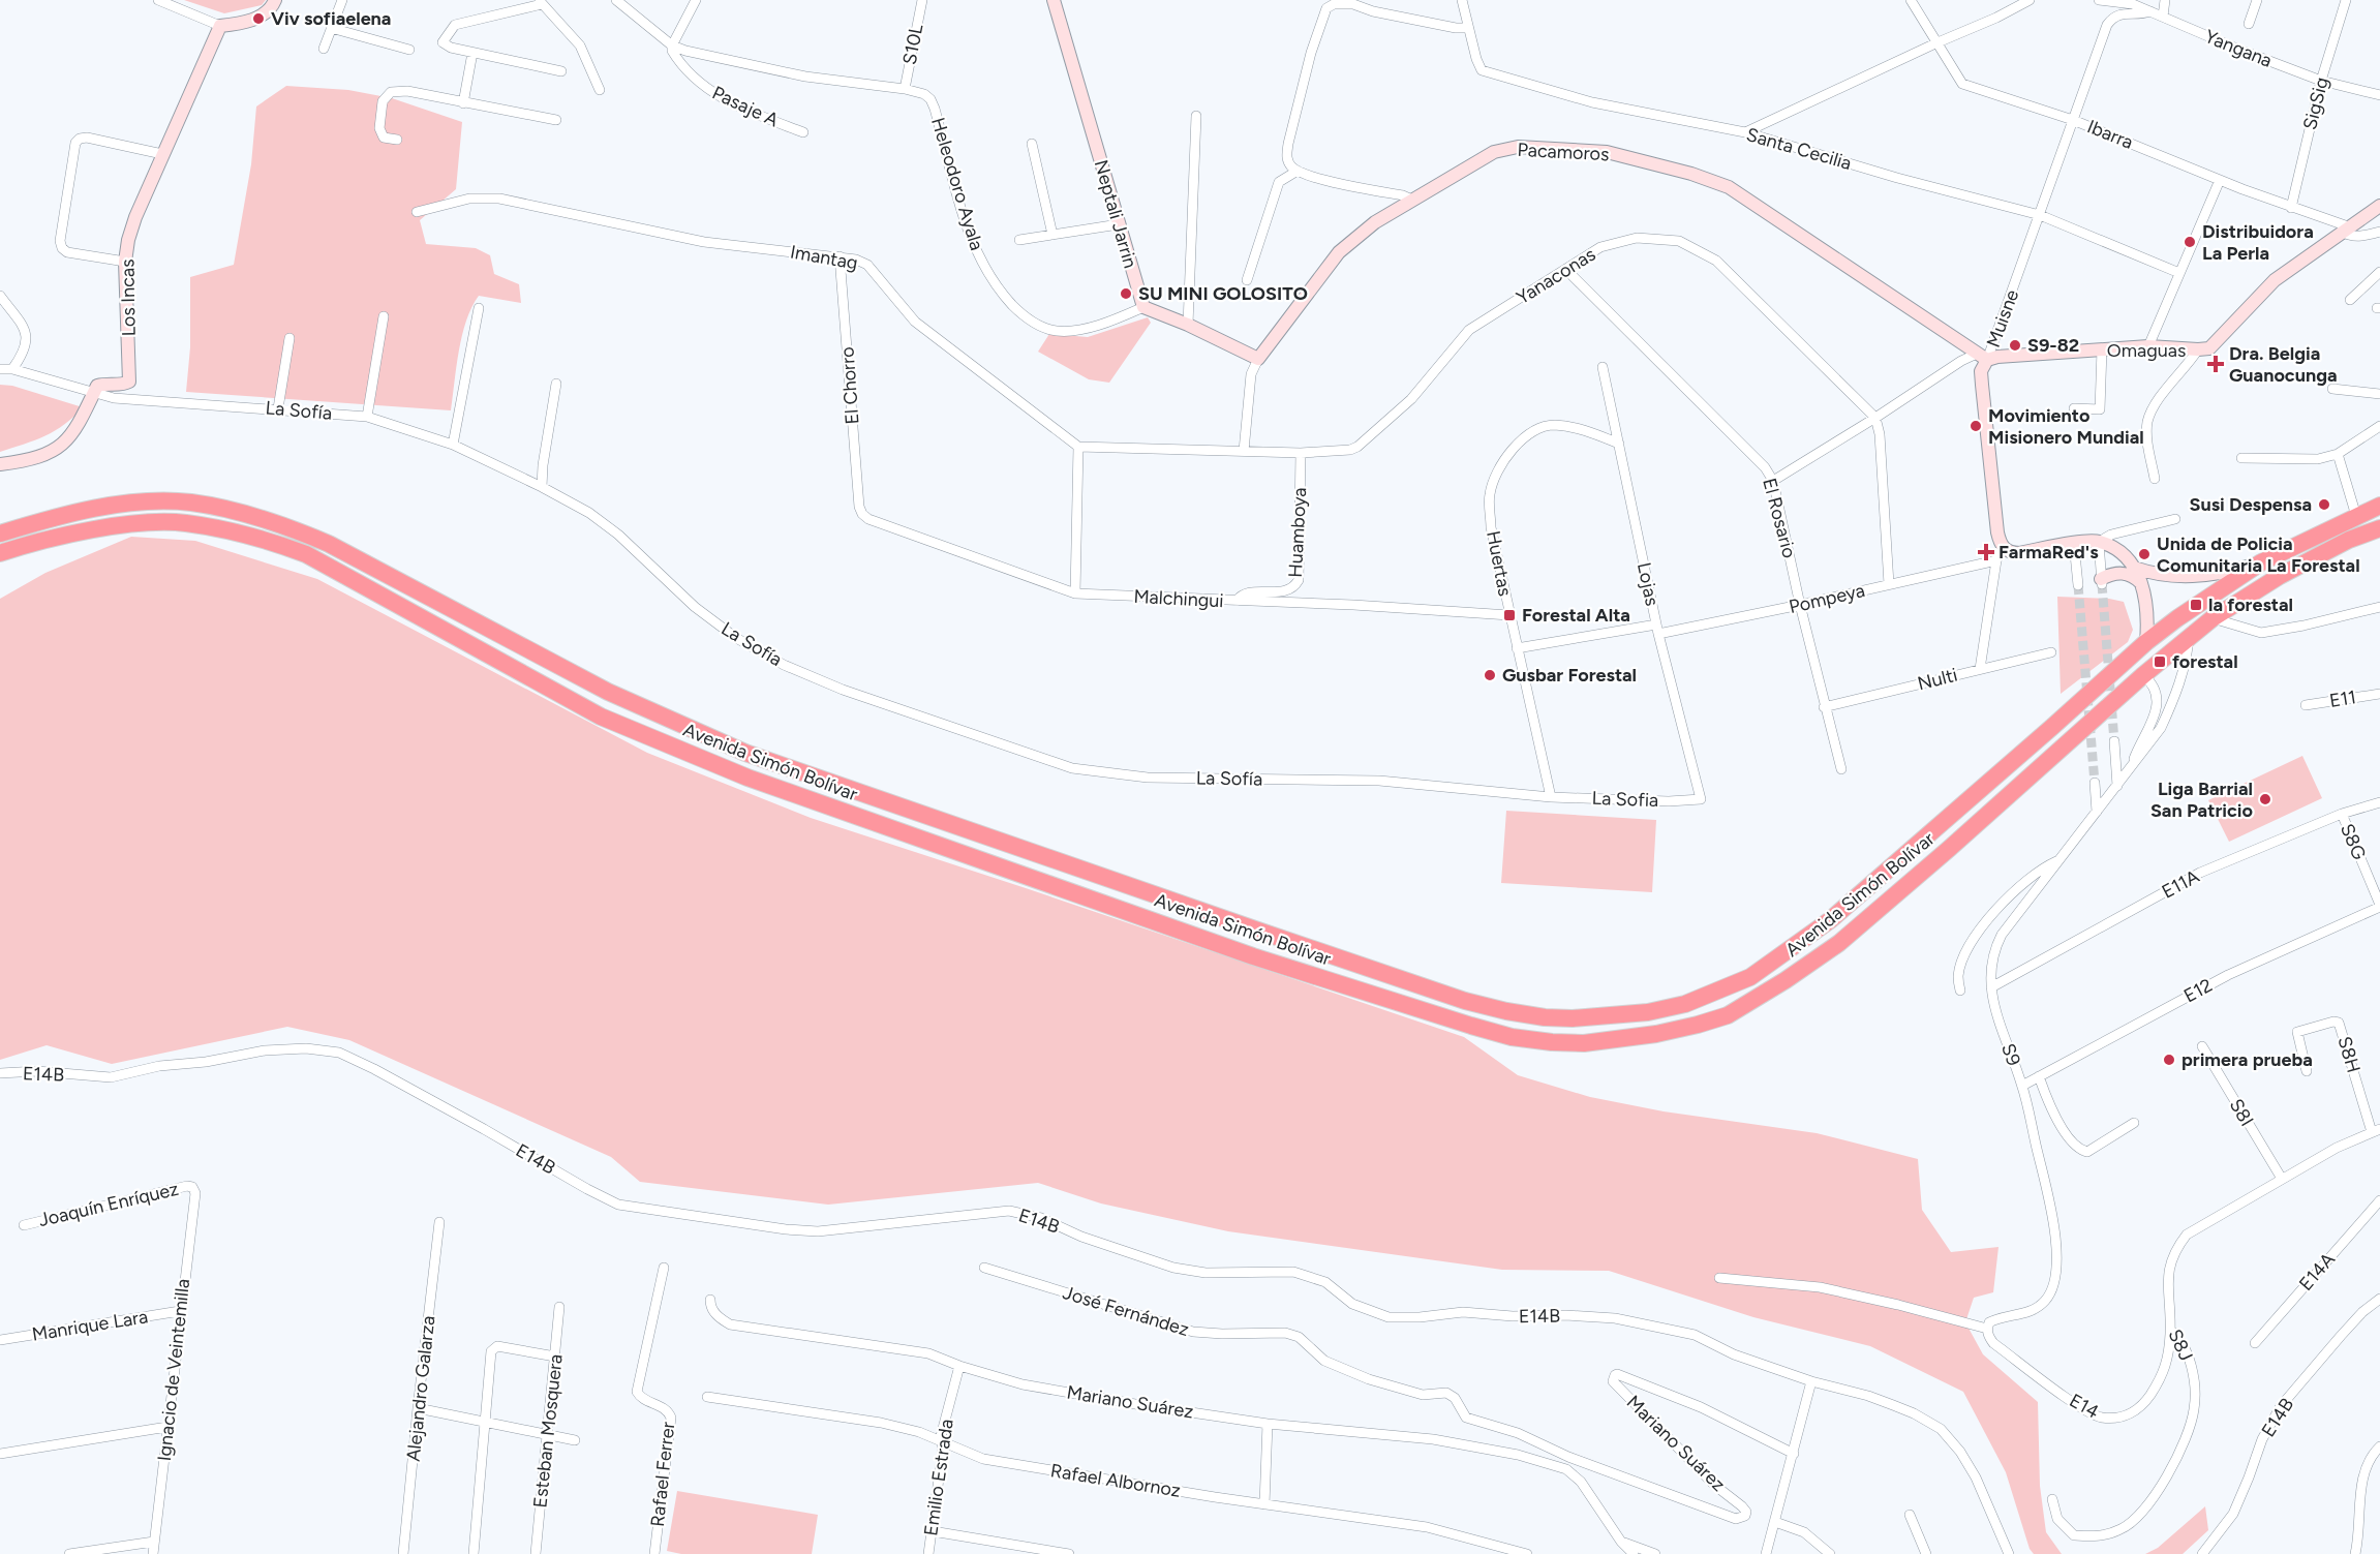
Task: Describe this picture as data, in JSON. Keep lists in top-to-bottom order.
{
  "streets": {
    "highway": ["Avenida Simón Bolívar"],
    "street": [
      "S10L",
      "Yangana",
      "SigSig",
      "Pasaje A",
      "Ibarra",
      "Santa Cecilia",
      "Pacamoros",
      "Heleodoro Ayala",
      "Neptali Jarrin",
      "Imantag",
      "Yanaconas",
      "Los Incas",
      "Muisne",
      "Omaguas",
      "El Chorro",
      "La Sofía",
      "El Rosario",
      "Huamboya",
      "Huertas",
      "Lojas",
      "Malchingui",
      "Pompeya",
      "Nulti",
      "E11",
      "La Sofia",
      "S8G",
      "E11A",
      "E12",
      "S9",
      "S8H",
      "E14B",
      "S8I",
      "Joaquín Enríquez",
      "E14A",
      "José Fernández",
      "Manrique Lara",
      "S8J",
      "Ignacio de Veintemilla",
      "Alejandro Galarza",
      "Mariano Suárez",
      "E14",
      "Esteban Mosquera",
      "Rafael Ferrer",
      "Emilio Estrada",
      "Rafael Albornoz"
    ]
  },
  "crossings": [
    ["S10L", "Heleodoro Ayala"],
    ["Yangana", "SigSig"],
    ["Yangana", "Muisne"],
    ["SigSig", "Ibarra"],
    ["Pasaje A", "Heleodoro Ayala"],
    ["Ibarra", "Muisne"],
    ["Santa Cecilia", "Muisne"],
    ["Pacamoros", "Yanaconas"],
    ["Pacamoros", "Muisne"],
    ["Pacamoros", "Omaguas"],
    ["Heleodoro Ayala", "Neptali Jarrin"],
    ["Imantag", "El Chorro"],
    ["Yanaconas", "Omaguas"],
    ["Yanaconas", "El Rosario"],
    ["Yanaconas", "Huamboya"],
    ["Los Incas", "La Sofía"],
    ["Muisne", "Omaguas"],
    ["Omaguas", "El Rosario"],
    ["El Chorro", "Malchingui"],
    ["La Sofía", "Huertas"],
    ["La Sofía", "La Sofia"],
    ["El Rosario", "Pompeya"],
    ["El Rosario", "Nulti"],
    ["Huamboya", "Malchingui"],
    ["Huertas", "Lojas"],
    ["Huertas", "Malchingui"],
    ["Huertas", "Pompeya"],
    ["Huertas", "La Sofia"],
    ["Lojas", "Pompeya"],
    ["Lojas", "La Sofia"],
    ["Avenida Simón Bolívar", "S9"],
    ["S8G", "E11A"],
    ["S8G", "E12"],
    ["E11A", "S9"],
    ["E12", "S9"],
    ["S9", "E14"],
    ["S8H", "S8J"],
    ["S8I", "S8J"],
    ["Joaquín Enríquez", "Ignacio de Veintemilla"],
    ["José Fernández", "Mariano Suárez"],
    ["Manrique Lara", "Ignacio de Veintemilla"],
    ["S8J", "E14"],
    ["Mariano Suárez", "Emilio Estrada"],
    ["Emilio Estrada", "Rafael Albornoz"]
  ],
  "places": {
    "other": [
      "Viv sofiaelena",
      "Distribuidora La Perla",
      "SU MINI GOLOSITO",
      "S9-82",
      "Movimiento Misionero Mundial",
      "Susi Despensa",
      "Unida de Policia Comunitaria La Forestal",
      "Gusbar Forestal",
      "Liga Barrial San Patricio",
      "primera prueba"
    ],
    "health": ["Dra. Belgia Guanocunga", "FarmaRed's"],
    "transit": ["la forestal", "Forestal Alta", "forestal"]
  }
}
